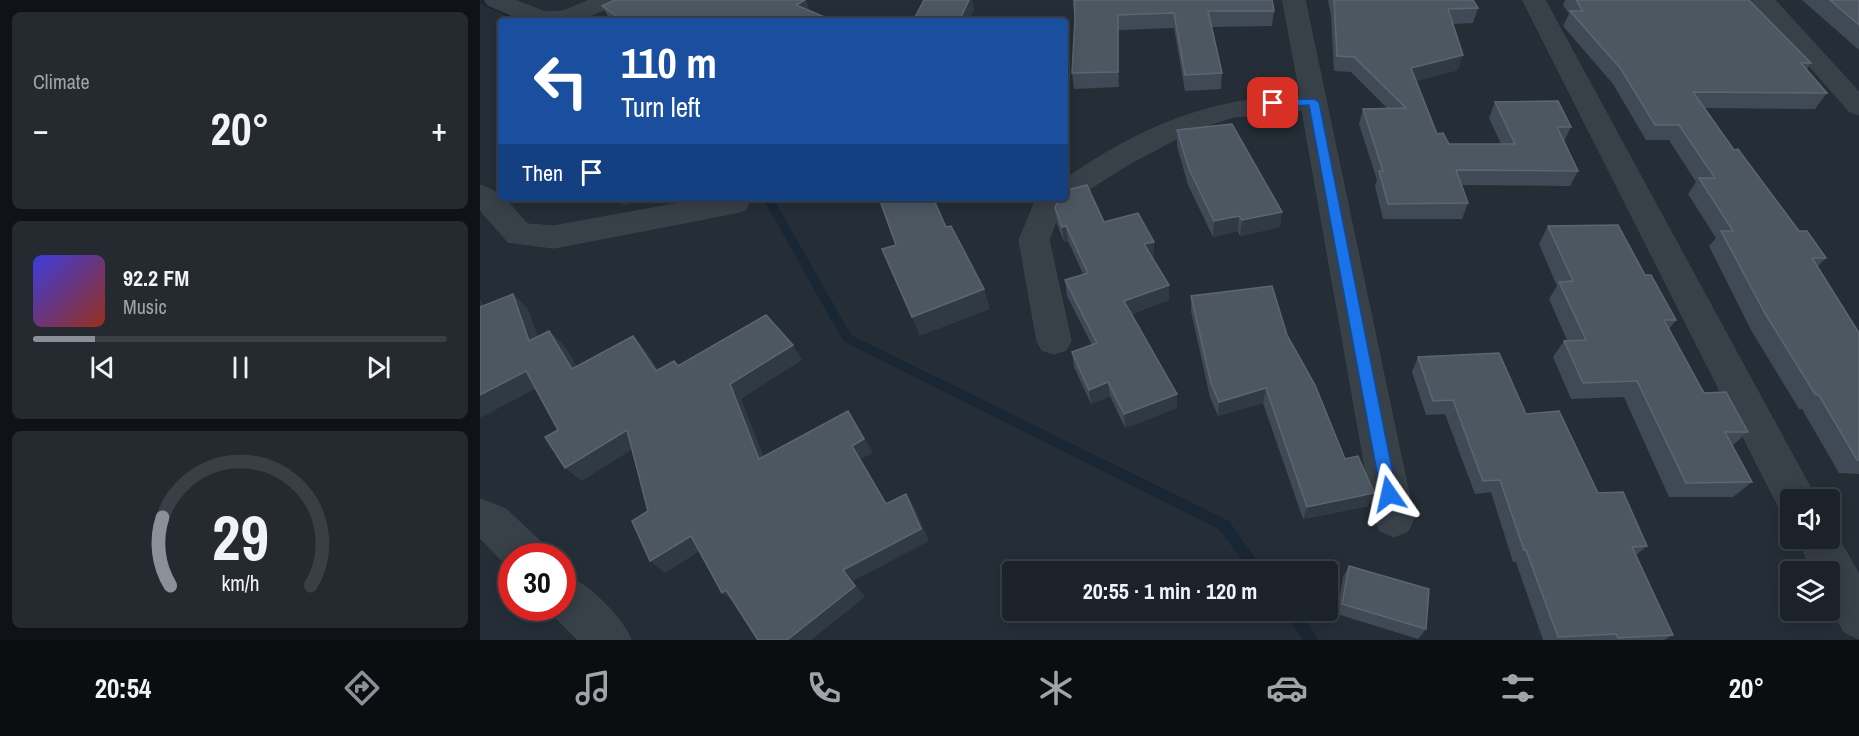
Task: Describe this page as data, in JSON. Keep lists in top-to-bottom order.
{
  "page": {
    "tile": "Climate",
    "turn": ["110 m", "Turn left"],
    "heat": ["−", "20°", "+"],
    "then": "Then",
    "song": ["92.2 FM", "Music"],
    "limit": "30",
    "trip": "20:55 · 1 min · 120 m",
    "tabs": ["20:54", "20°"],
    "gauge": ["29", "km/h"]
  }
}
